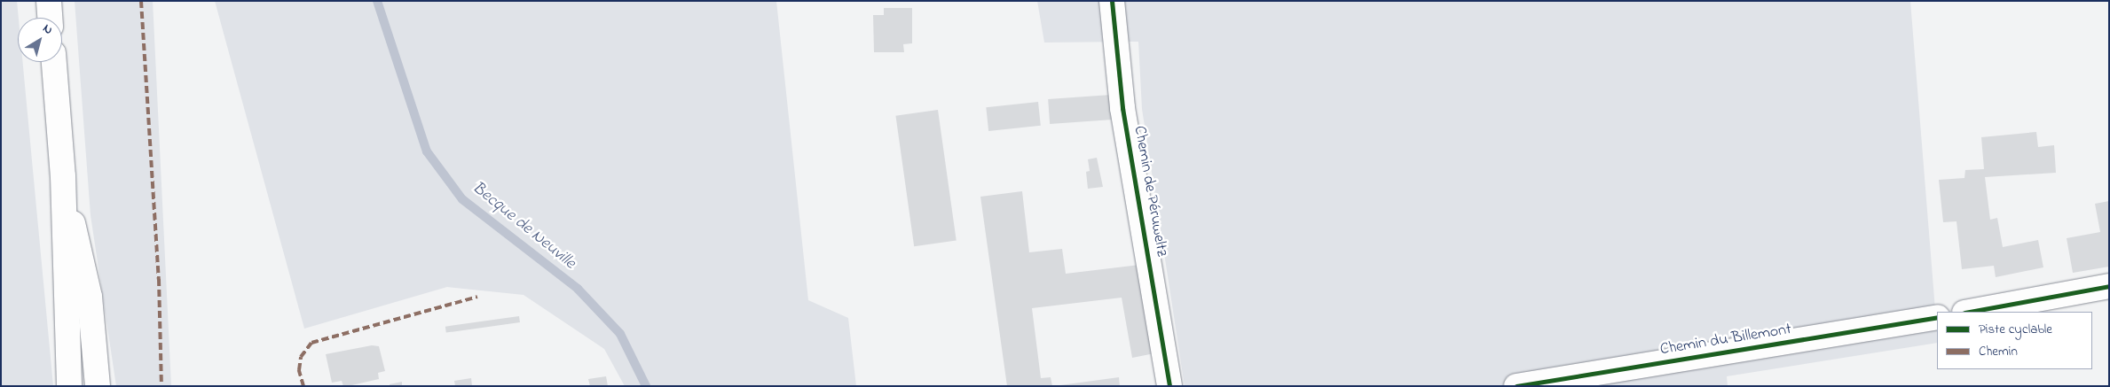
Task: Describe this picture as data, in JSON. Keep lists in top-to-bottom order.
{
  "streets": {
    "street": ["Chemin de Péruweltz", "Chemin du Billemont"]
  },
  "water": ["Becque de Neuville"],
  "legend": ["Piste cyclable", "Chemin"],
  "north": "top right"
}
